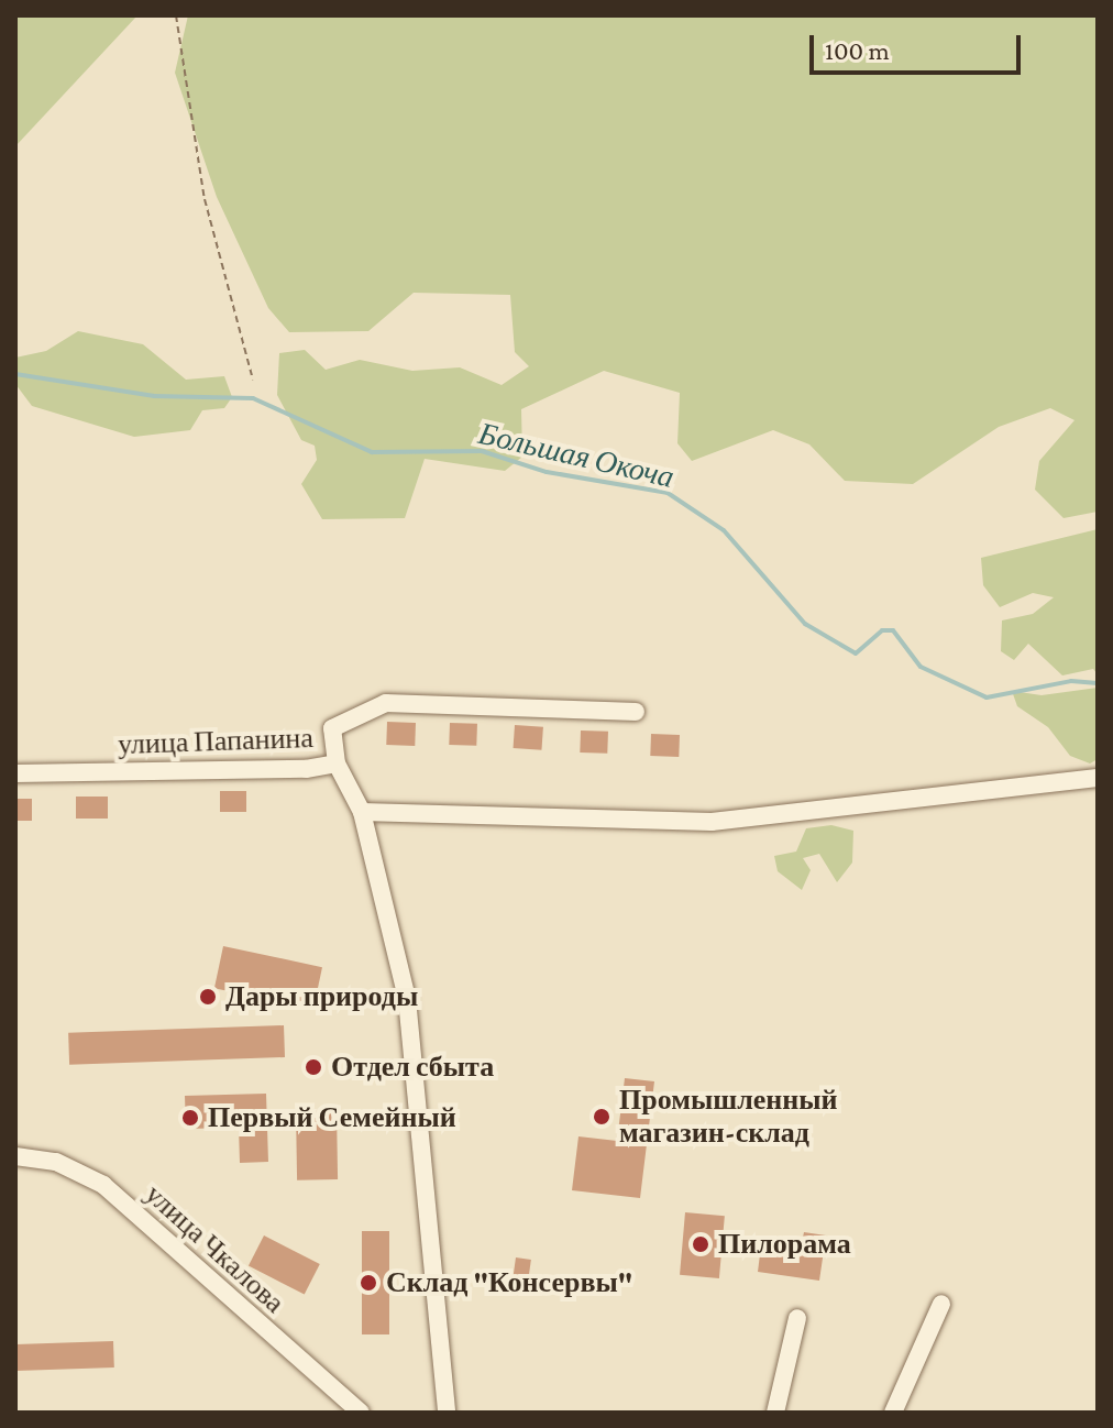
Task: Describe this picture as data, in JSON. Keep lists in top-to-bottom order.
{
  "streets": {
    "street": ["улица Папанина", "улица Чкалова"]
  },
  "water": ["Большая Окоча"],
  "places": [
    "Дары природы",
    "Отдел сбыта",
    "Промышленный магазин-склад",
    "Первый Семейный",
    "Пилорама",
    "Склад \"Консервы\""
  ],
  "scale_bar": "100 m"
}
